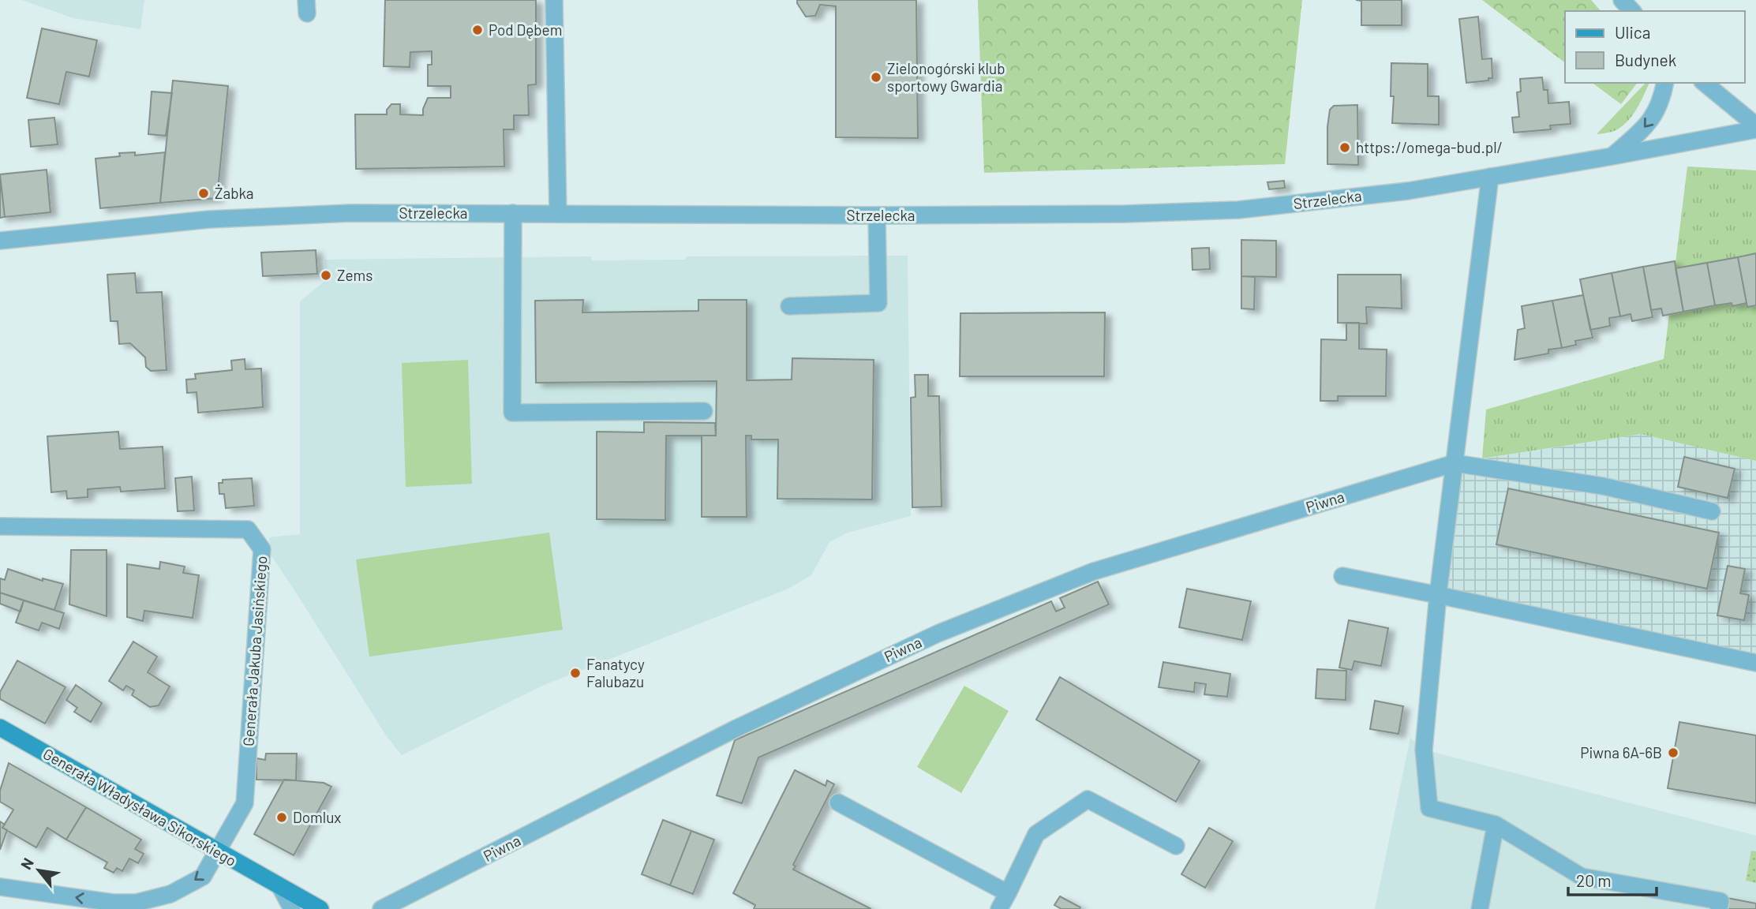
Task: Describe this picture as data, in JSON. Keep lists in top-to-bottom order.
{
  "streets": {
    "main road": ["Generała Władysława Sikorskiego"],
    "street": ["Strzelecka", "Piwna", "Generała Jakuba Jasińskiego"]
  },
  "crossings": [
    ["Generała Jakuba Jasińskiego", "Generała Władysława Sikorskiego"]
  ],
  "places": [
    "Pod Dębem",
    "Zielonogórski klub sportowy Gwardia",
    "https://omega-bud.pl/",
    "Żabka",
    "Zems",
    "Fanatycy Falubazu",
    "Piwna 6A-6B",
    "Domlux"
  ],
  "legend": ["Ulica", "Budynek"],
  "scale_bar": "20 m",
  "north": "top left"
}
